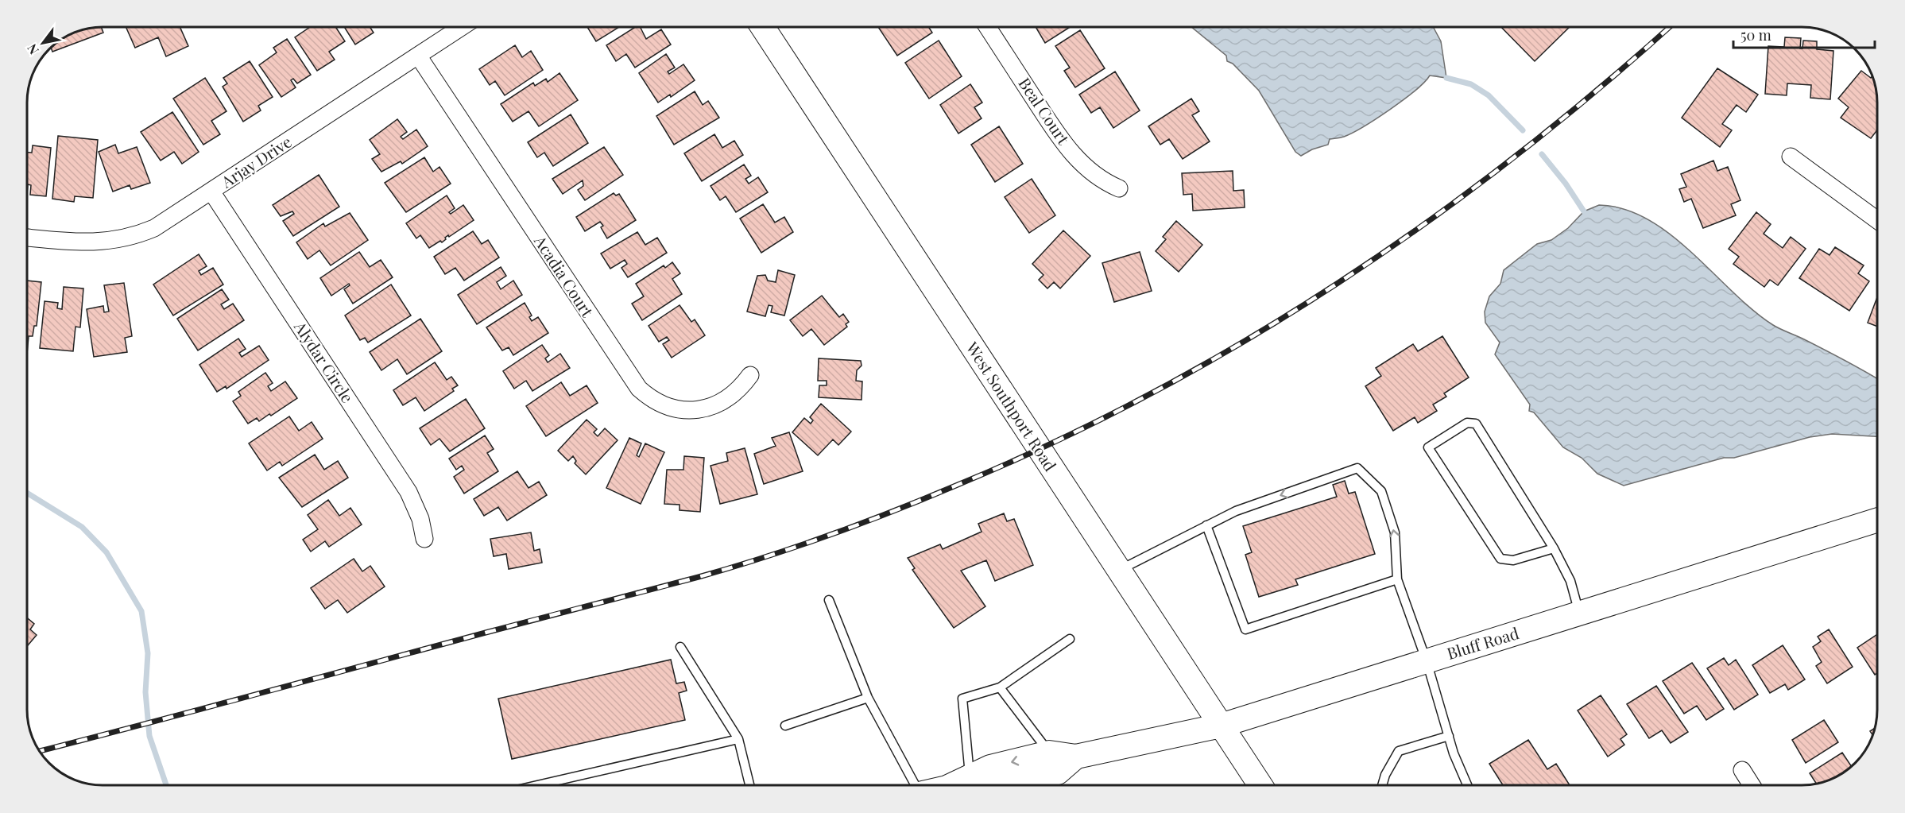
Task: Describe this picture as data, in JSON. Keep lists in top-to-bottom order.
{
  "streets": {
    "main road": ["West Southport Road", "Bluff Road"],
    "street": [
      "Beal Court",
      "Arjay Drive",
      "Acadia Court",
      "Alydar Circle"
    ]
  },
  "crossings": [
    ["Arjay Drive", "Acadia Court"],
    ["Arjay Drive", "Alydar Circle"],
    ["West Southport Road", "Bluff Road"]
  ],
  "scale_bar": "50 m",
  "north": "bottom left"
}
